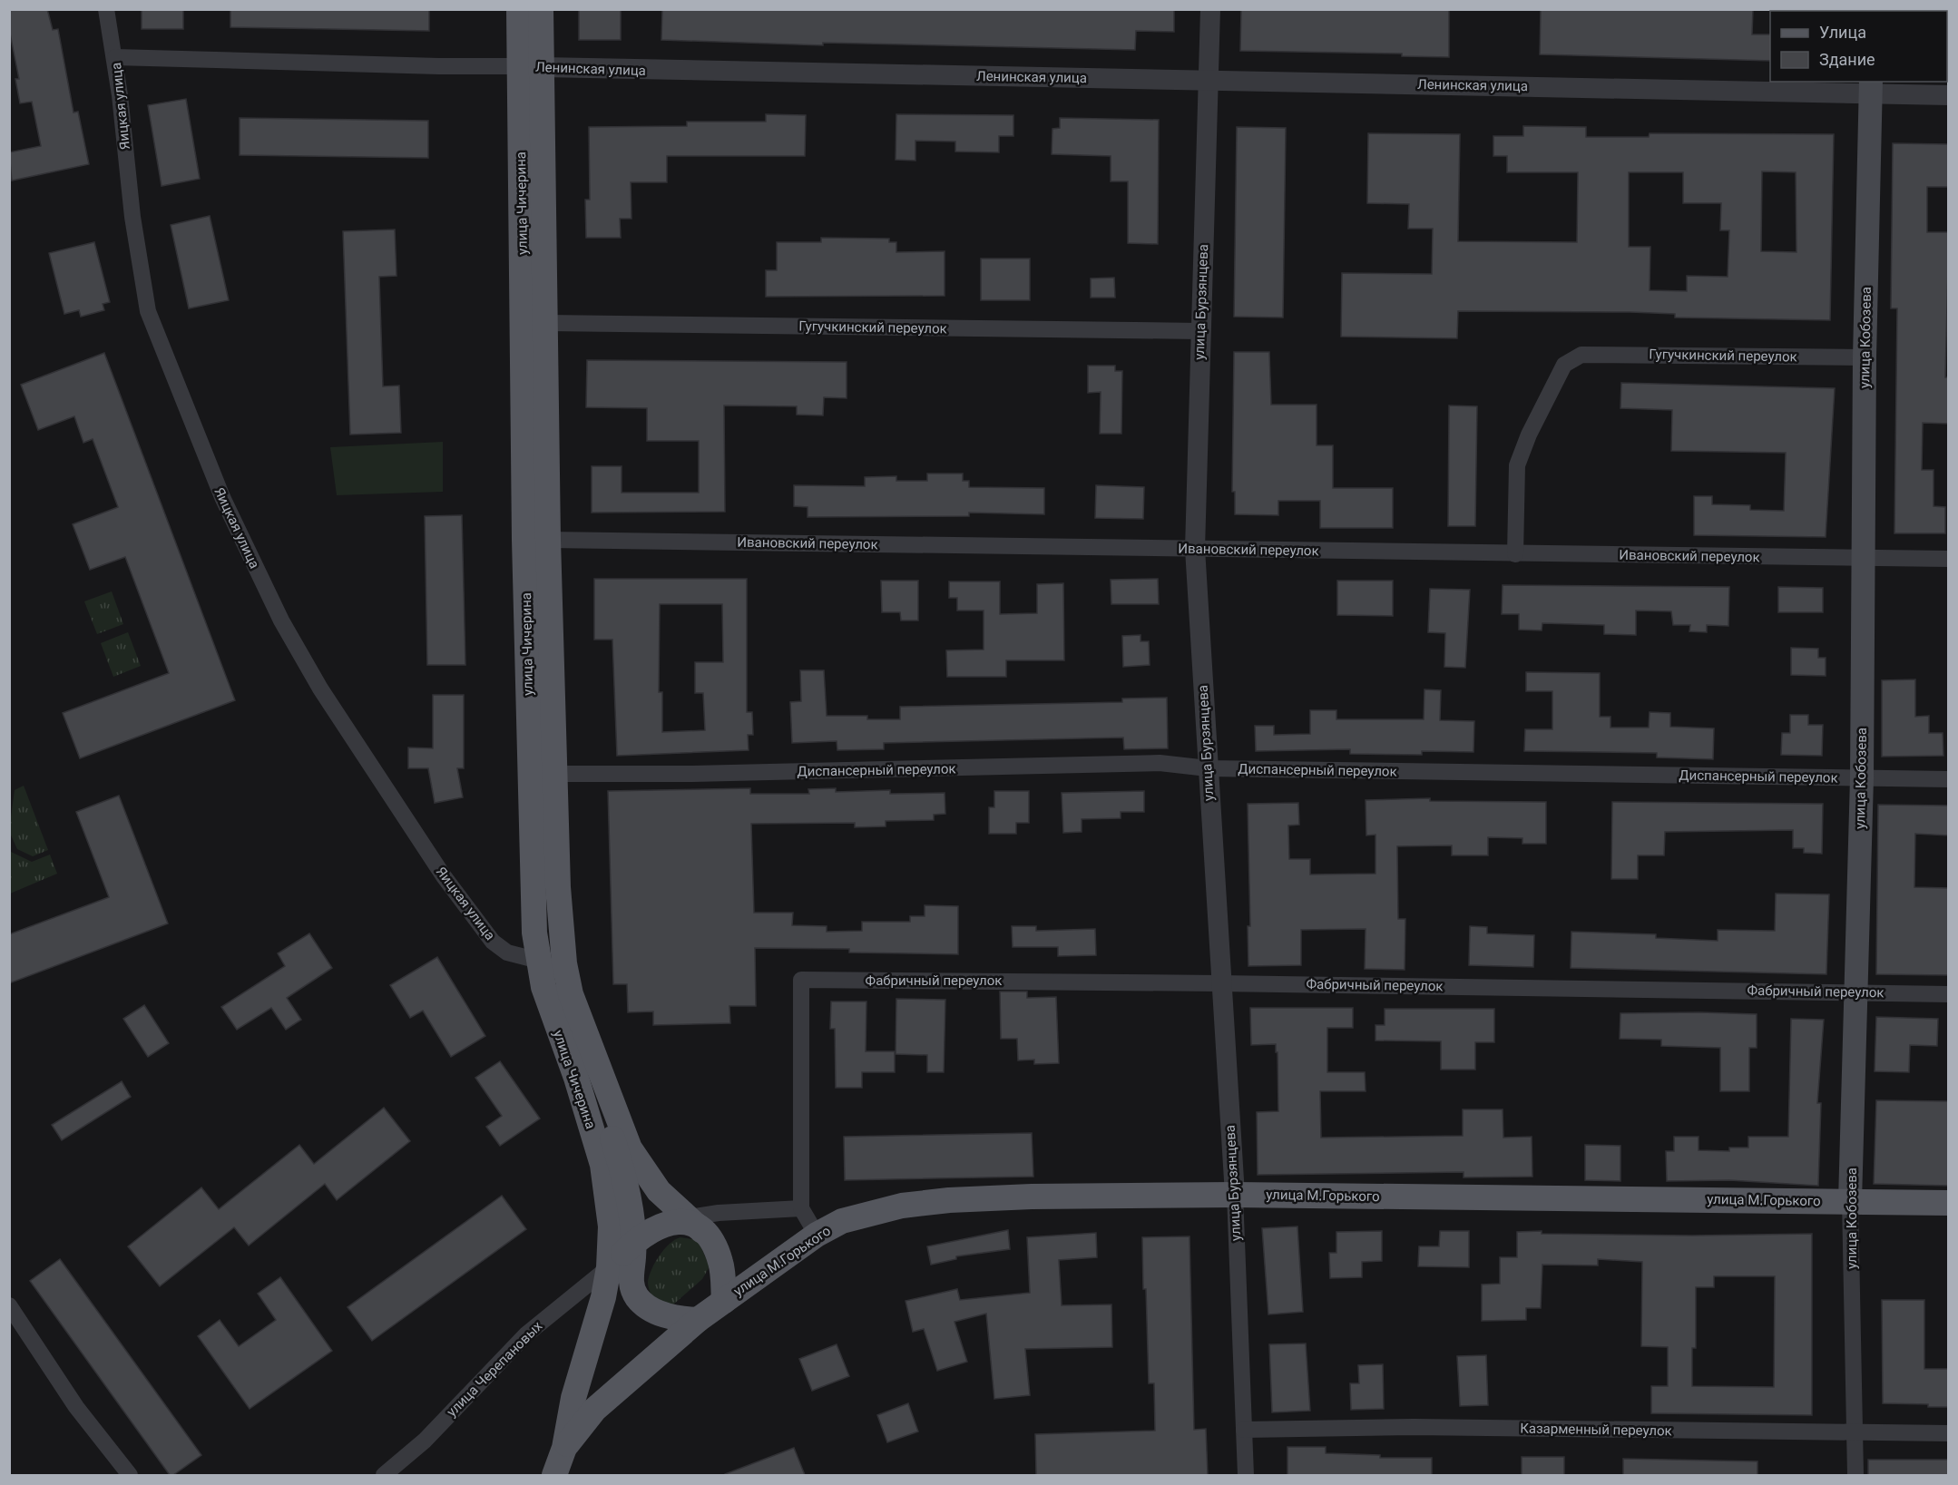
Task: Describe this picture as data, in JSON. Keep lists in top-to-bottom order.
{
  "streets": {
    "main road": ["улица Чичерина", "улица Кобозева", "улица М.Горького"],
    "street": [
      "Ленинская улица",
      "Яицкая улица",
      "улица Бурзянцева",
      "Гугучкинский переулок",
      "Ивановский переулок",
      "Диспансерный переулок",
      "Фабричный переулок",
      "улица Черепановых",
      "Казарменный переулок"
    ]
  },
  "crossings": [
    ["Ленинская улица", "Яицкая улица"],
    ["Ленинская улица", "улица Чичерина"],
    ["Ленинская улица", "улица Бурзянцева"],
    ["Ленинская улица", "улица Кобозева"],
    ["Яицкая улица", "улица Чичерина"],
    ["улица Чичерина", "Гугучкинский переулок"],
    ["улица Чичерина", "Ивановский переулок"],
    ["улица Чичерина", "Диспансерный переулок"],
    ["улица Чичерина", "улица М.Горького"],
    ["улица Чичерина", "улица Черепановых"],
    ["улица Бурзянцева", "Гугучкинский переулок"],
    ["улица Бурзянцева", "Ивановский переулок"],
    ["улица Бурзянцева", "Диспансерный переулок"],
    ["улица Бурзянцева", "Фабричный переулок"],
    ["улица Бурзянцева", "улица М.Горького"],
    ["улица Бурзянцева", "Казарменный переулок"],
    ["Гугучкинский переулок", "улица Кобозева"],
    ["Гугучкинский переулок", "Ивановский переулок"],
    ["улица Кобозева", "Ивановский переулок"],
    ["улица Кобозева", "Диспансерный переулок"],
    ["улица Кобозева", "Фабричный переулок"],
    ["улица Кобозева", "улица М.Горького"],
    ["улица Кобозева", "Казарменный переулок"]
  ],
  "legend": ["Улица", "Здание"]
}
